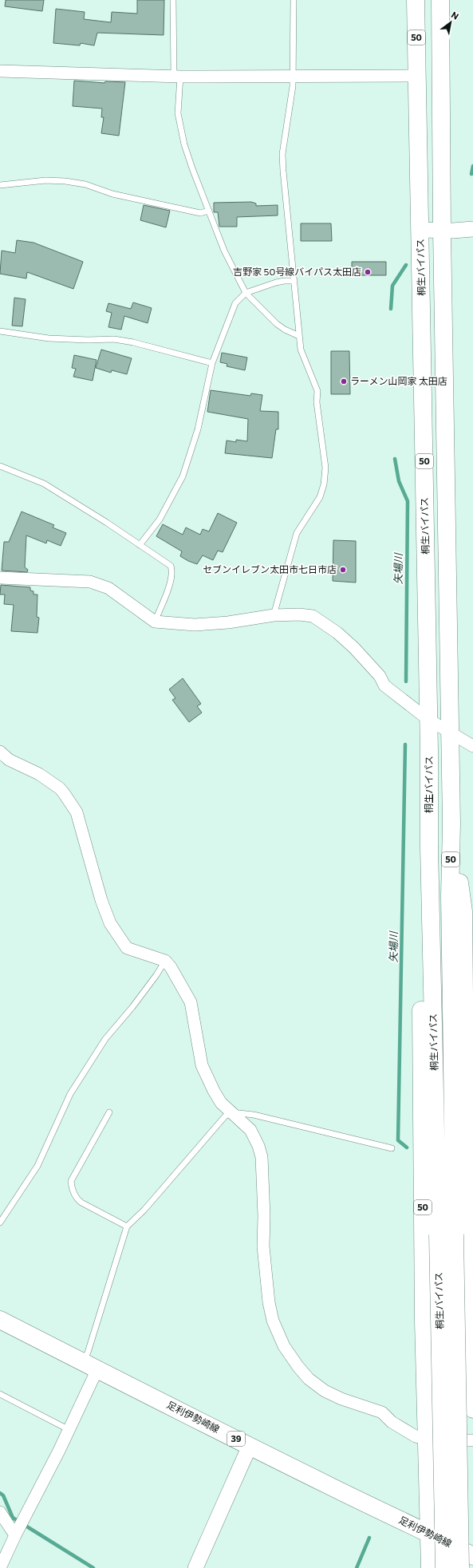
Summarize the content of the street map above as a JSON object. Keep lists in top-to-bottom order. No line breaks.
{"streets":{"main road":["50","桐生バイパス","足利伊勢崎線","39"]},"crossings":[["50","桐生バイパス"],["50","足利伊勢崎線"]],"water":["矢場川"],"places":["吉野家 50号線バイパス太田店","ラーメン山岡家 太田店","セブンイレブン太田市七日市店"],"north":"top right"}
